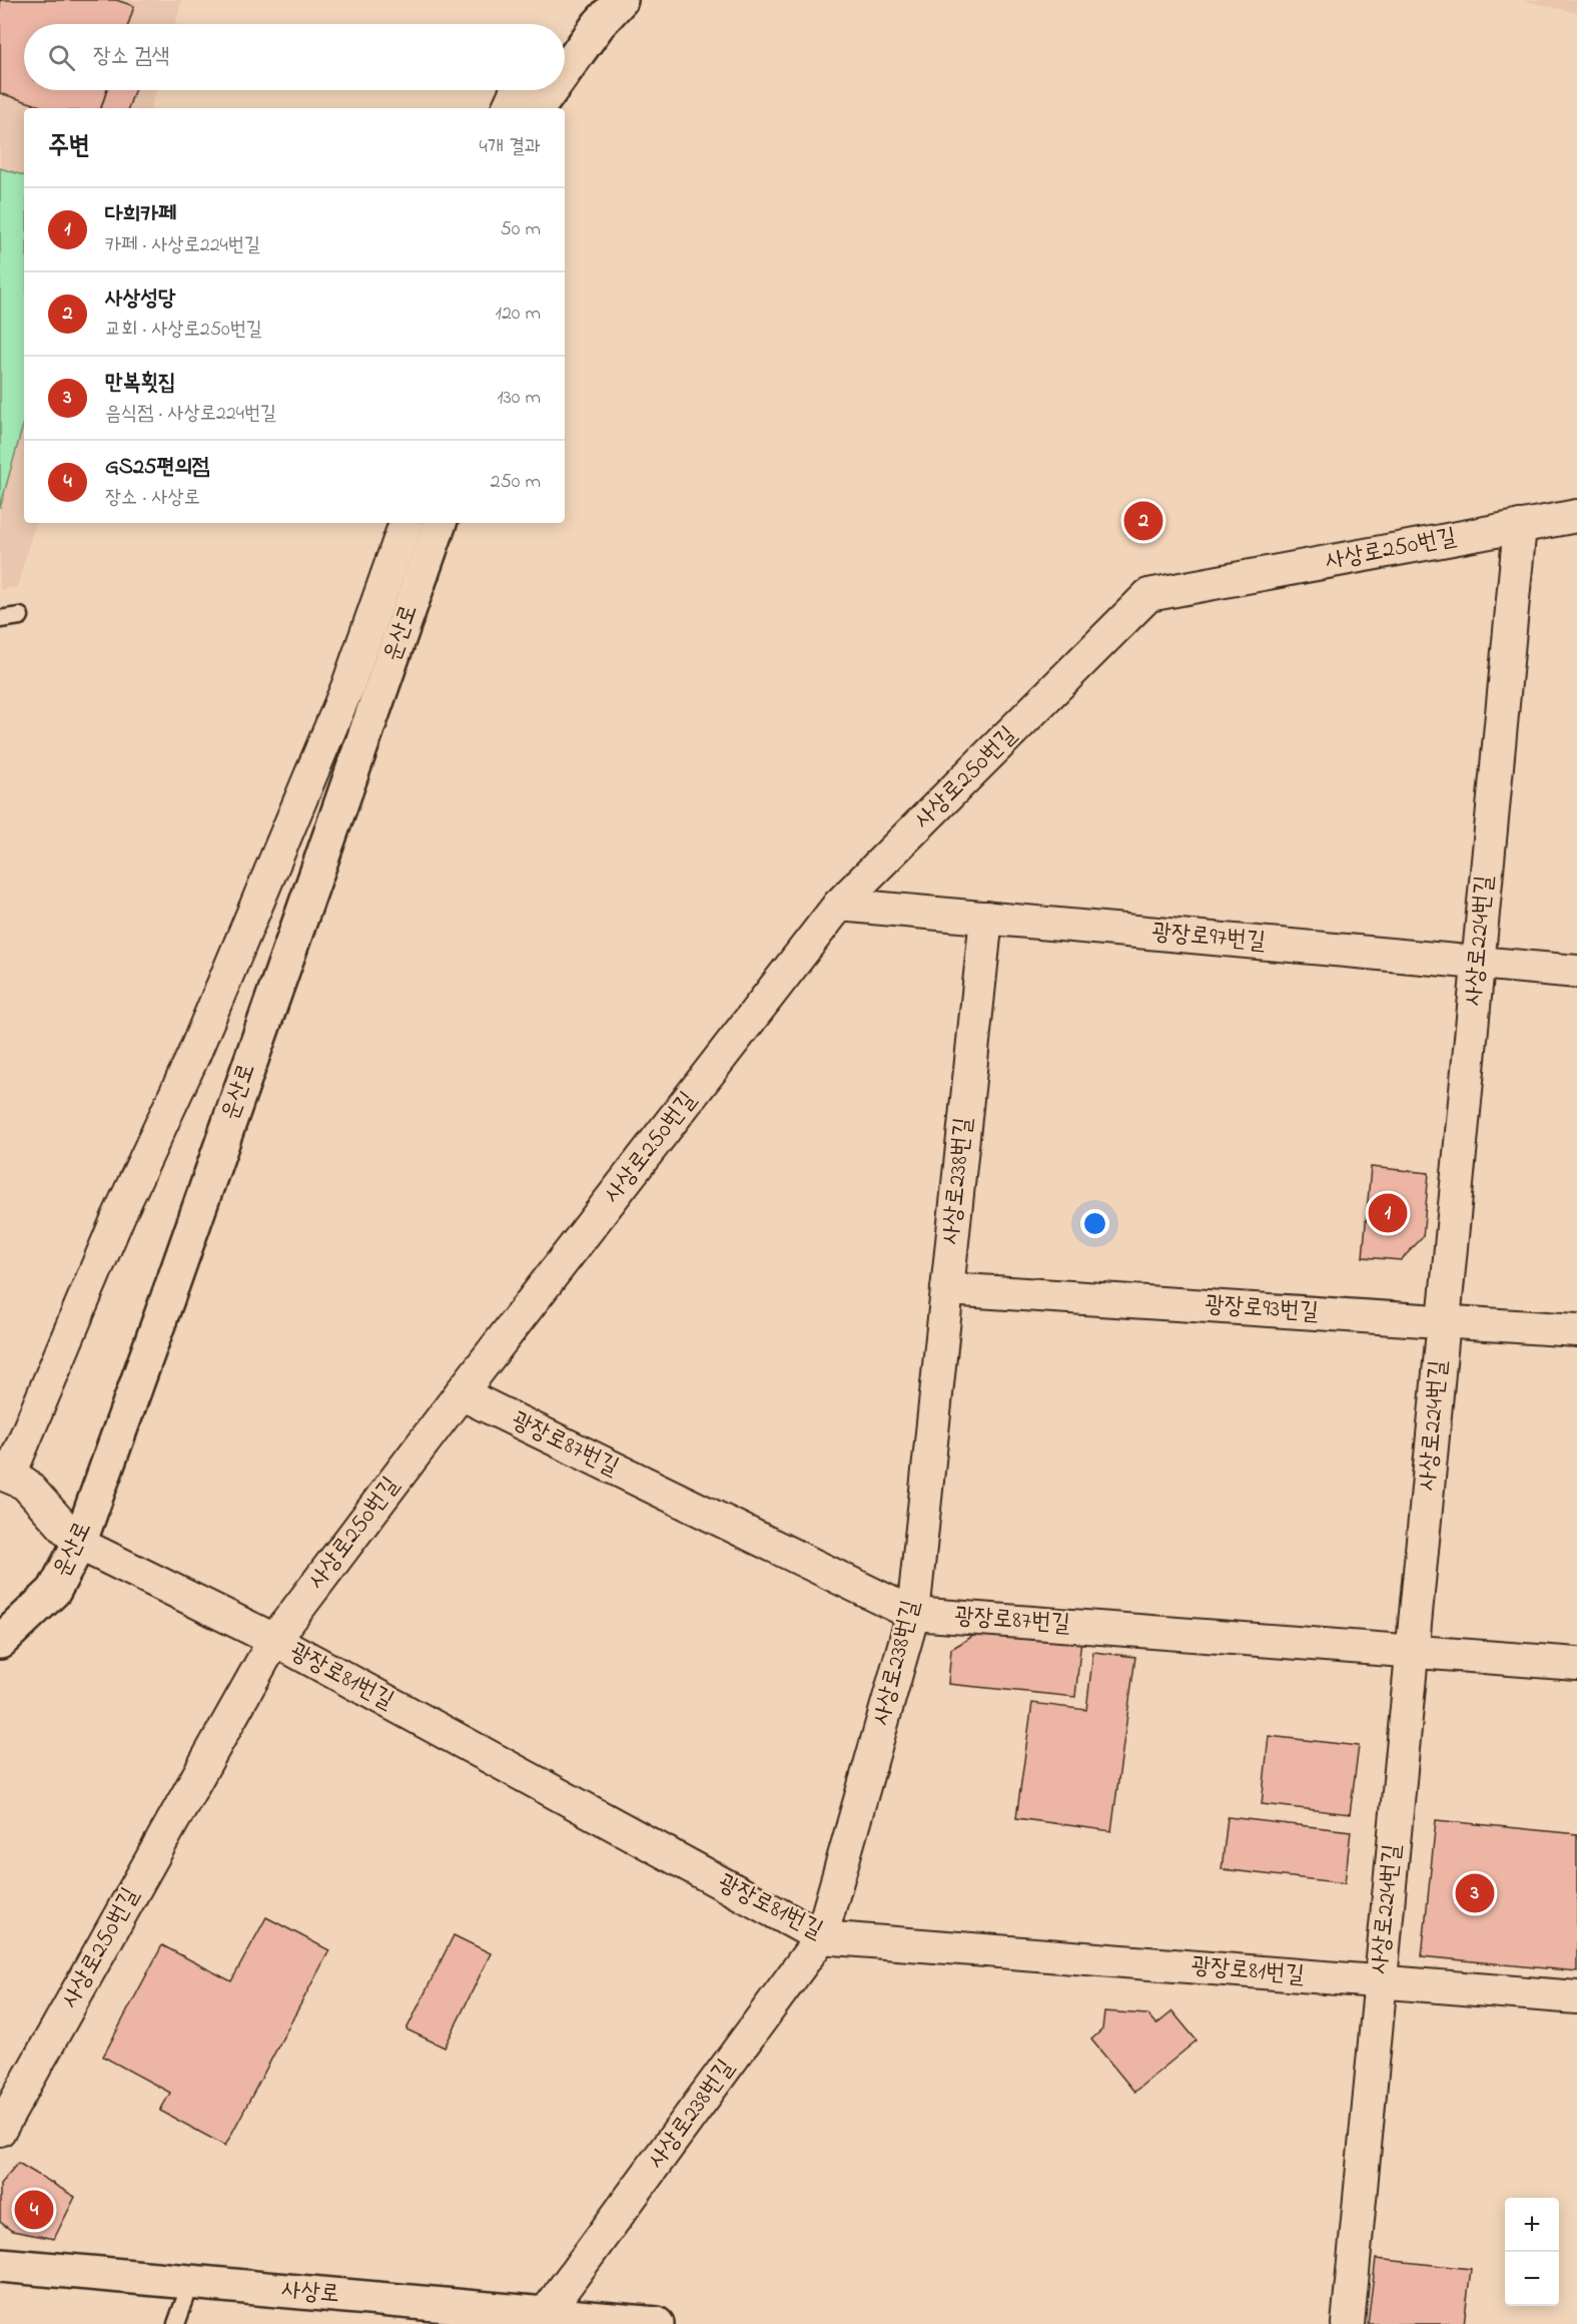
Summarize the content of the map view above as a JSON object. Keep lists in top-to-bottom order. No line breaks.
{"streets":{"main road":["운산로","사상로"],"street":["사상로250번길","광장로97번길","사상로224번길","사상로238번길","광장로93번길","광장로87번길","광장로81번길"]},"crossings":[["사상로250번길","광장로97번길"],["사상로250번길","사상로224번길"],["사상로250번길","광장로87번길"],["사상로250번길","광장로81번길"],["운산로","광장로81번길"],["광장로97번길","사상로224번길"],["광장로97번길","사상로238번길"],["사상로224번길","광장로93번길"],["사상로224번길","광장로87번길"],["사상로224번길","광장로81번길"],["사상로238번길","광장로93번길"],["사상로238번길","광장로87번길"],["사상로238번길","광장로81번길"],["사상로238번길","사상로"]],"page":{"search":"장소 검색","heading":["주변","4개 결과"],"list":[{"mark":"1","name":"다희카페","note":"카페 · 사상로224번길","value":"50 m"},{"mark":"2","name":"사상성당","note":"교회 · 사상로250번길","value":"120 m"},{"mark":"3","name":"만복횟집","note":"음식점 · 사상로224번길","value":"130 m"},{"mark":"4","name":"GS25편의점","note":"장소 · 사상로","value":"250 m"}],"pins":["2","1","3","4"],"map_buttons":["+","−"]}}
